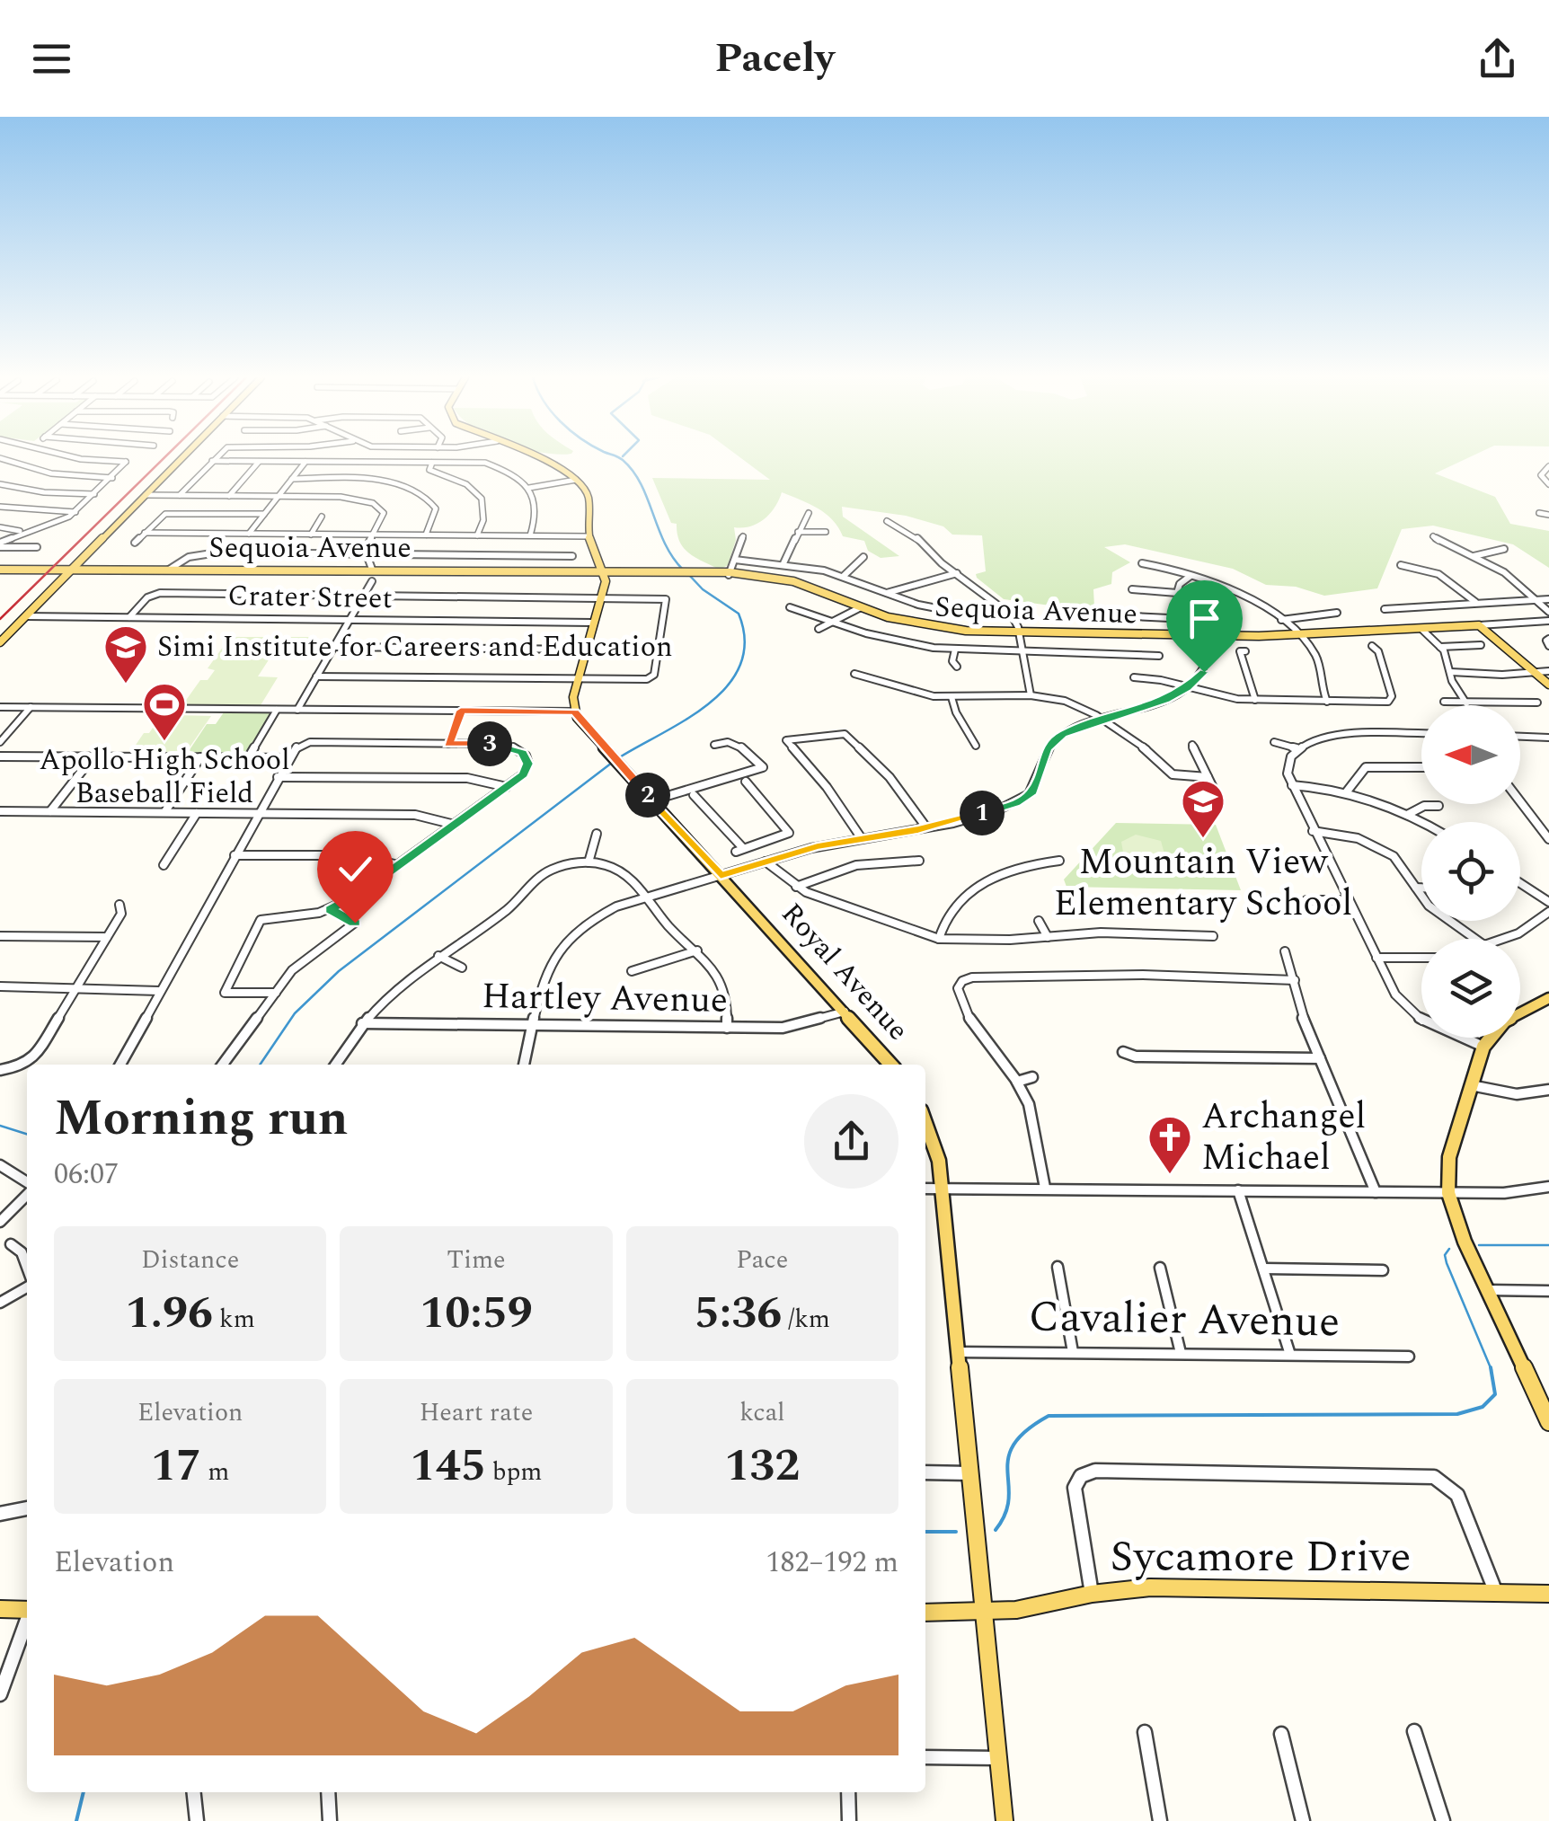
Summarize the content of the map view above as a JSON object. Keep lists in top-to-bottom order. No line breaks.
{"streets":{"main road":["Sequoia Avenue","Royal Avenue","Sycamore Drive"],"street":["Crater Street","Hartley Avenue","Cavalier Avenue"]},"crossings":[["Royal Avenue","Hartley Avenue"]],"places":{"school or university":["Simi Institute for Careers and Education","Mountain View Elementary School"],"sports":["Apollo High School Baseball Field"],"church":["Archangel Michael"]},"north":"left","page":{"header":"Pacely","pins":["3","2","1"],"heading":["Morning run","06:07"],"stats":[["Distance","1.96 km"],["Time","10:59"],["Pace","5:36 /km"],["Elevation","17 m"],["Heart rate","145 bpm"],["kcal","132"]],"chart":["Elevation","182–192 m"]}}
